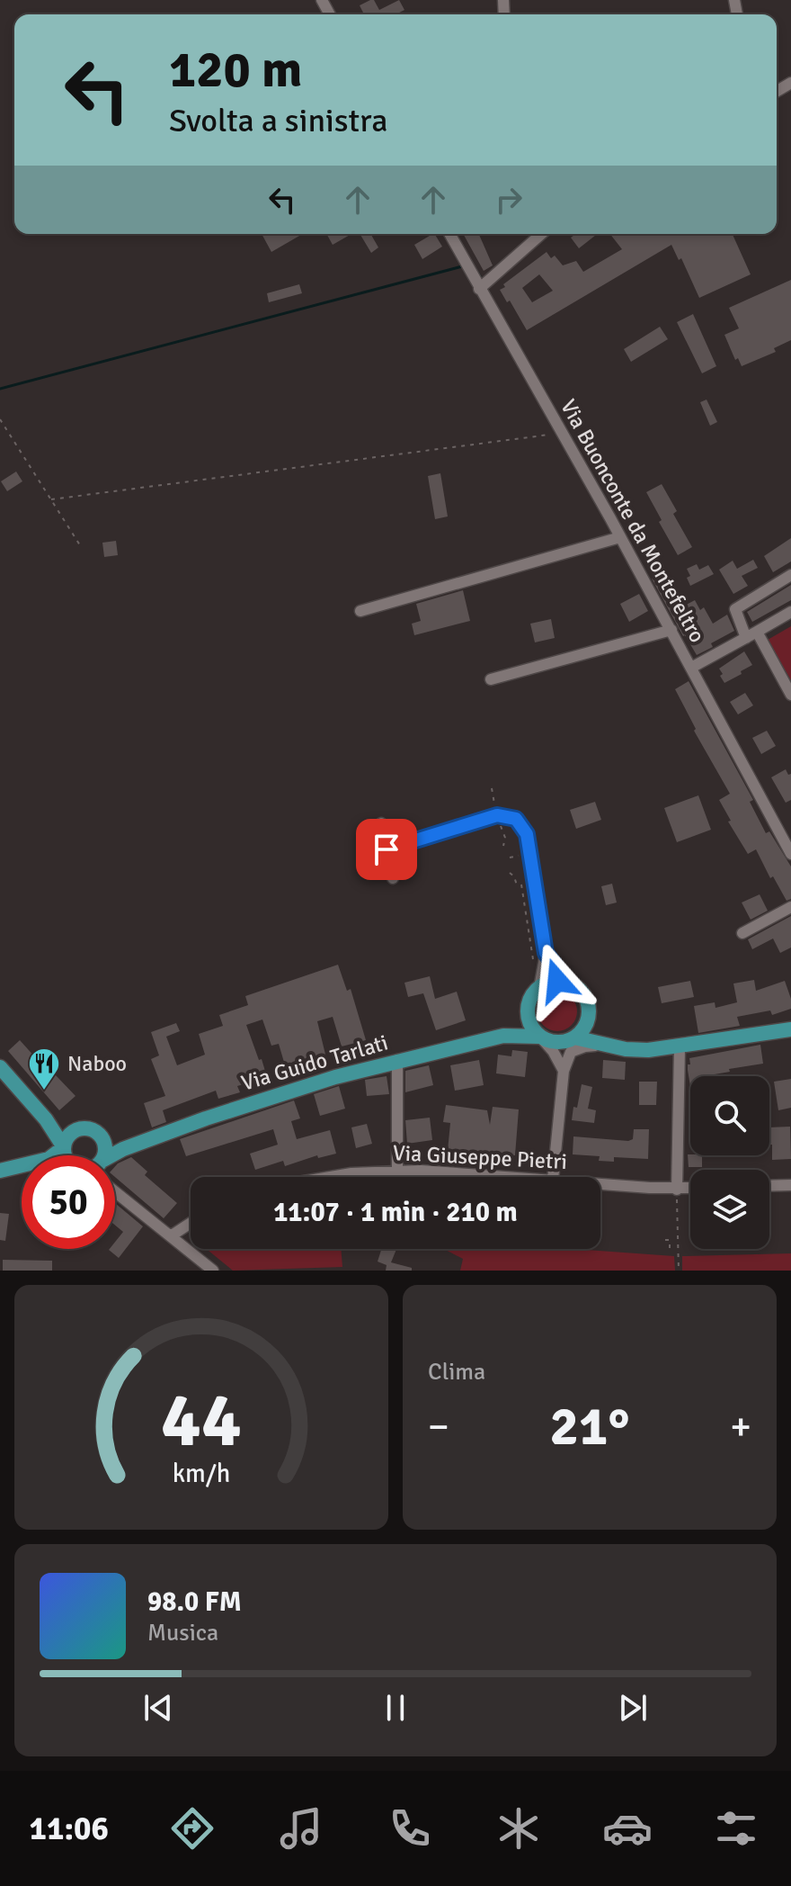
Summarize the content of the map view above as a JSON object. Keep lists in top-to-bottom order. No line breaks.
{"streets":{"main road":["Via Guido Tarlati"],"street":["Via Buonconte da Montefeltro","Via Giuseppe Pietri"]},"places":{"restaurant":["Naboo"]},"page":{"turn":["120 m","Svolta a sinistra"],"limit":"50","trip":"11:07 · 1 min · 210 m","tile":"Clima","heat":["−","21°","+"],"song":["98.0 FM","Musica"],"tabs":"11:06","gauge":["44","km/h"]}}
